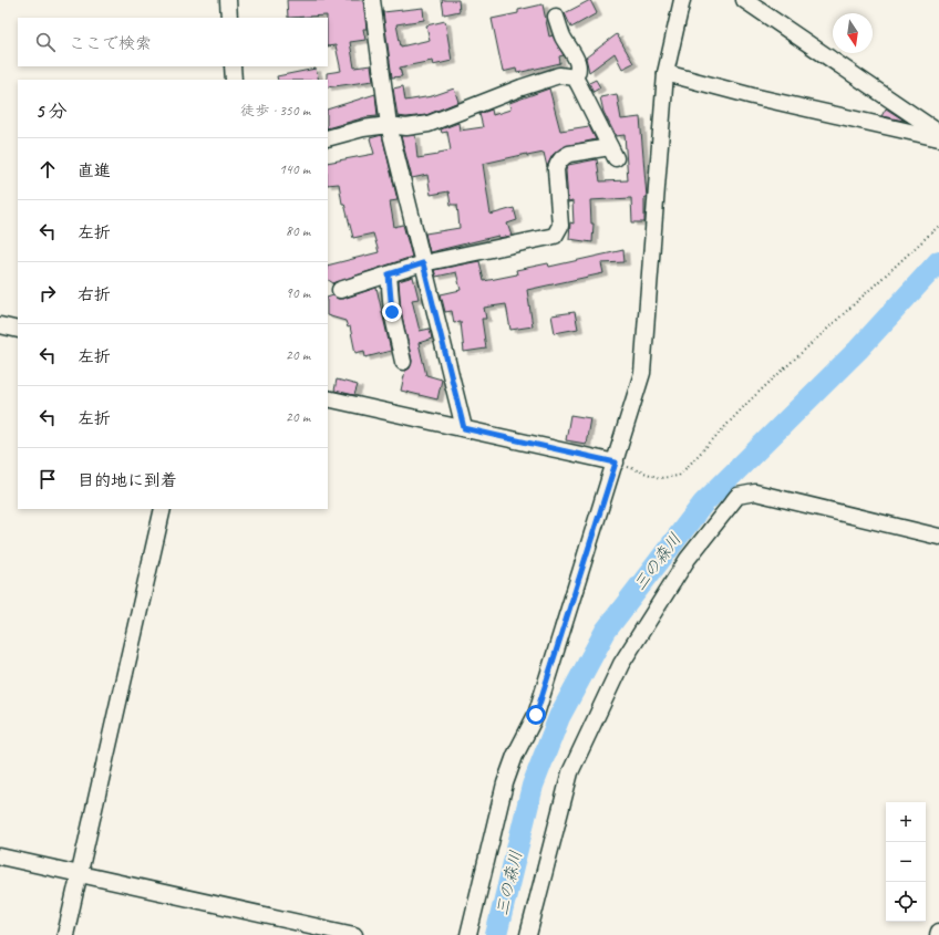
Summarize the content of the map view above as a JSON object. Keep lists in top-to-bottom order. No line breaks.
{"water":["三の森川"],"north":"bottom","page":{"search":"ここで検索","heading":["5 分","徒歩 · 350 m"],"list":[["直進","140 m"],["左折","80 m"],["右折","90 m"],["左折","20 m"],["左折","20 m"],"目的地に到着"],"map_buttons":["+","−"]}}
